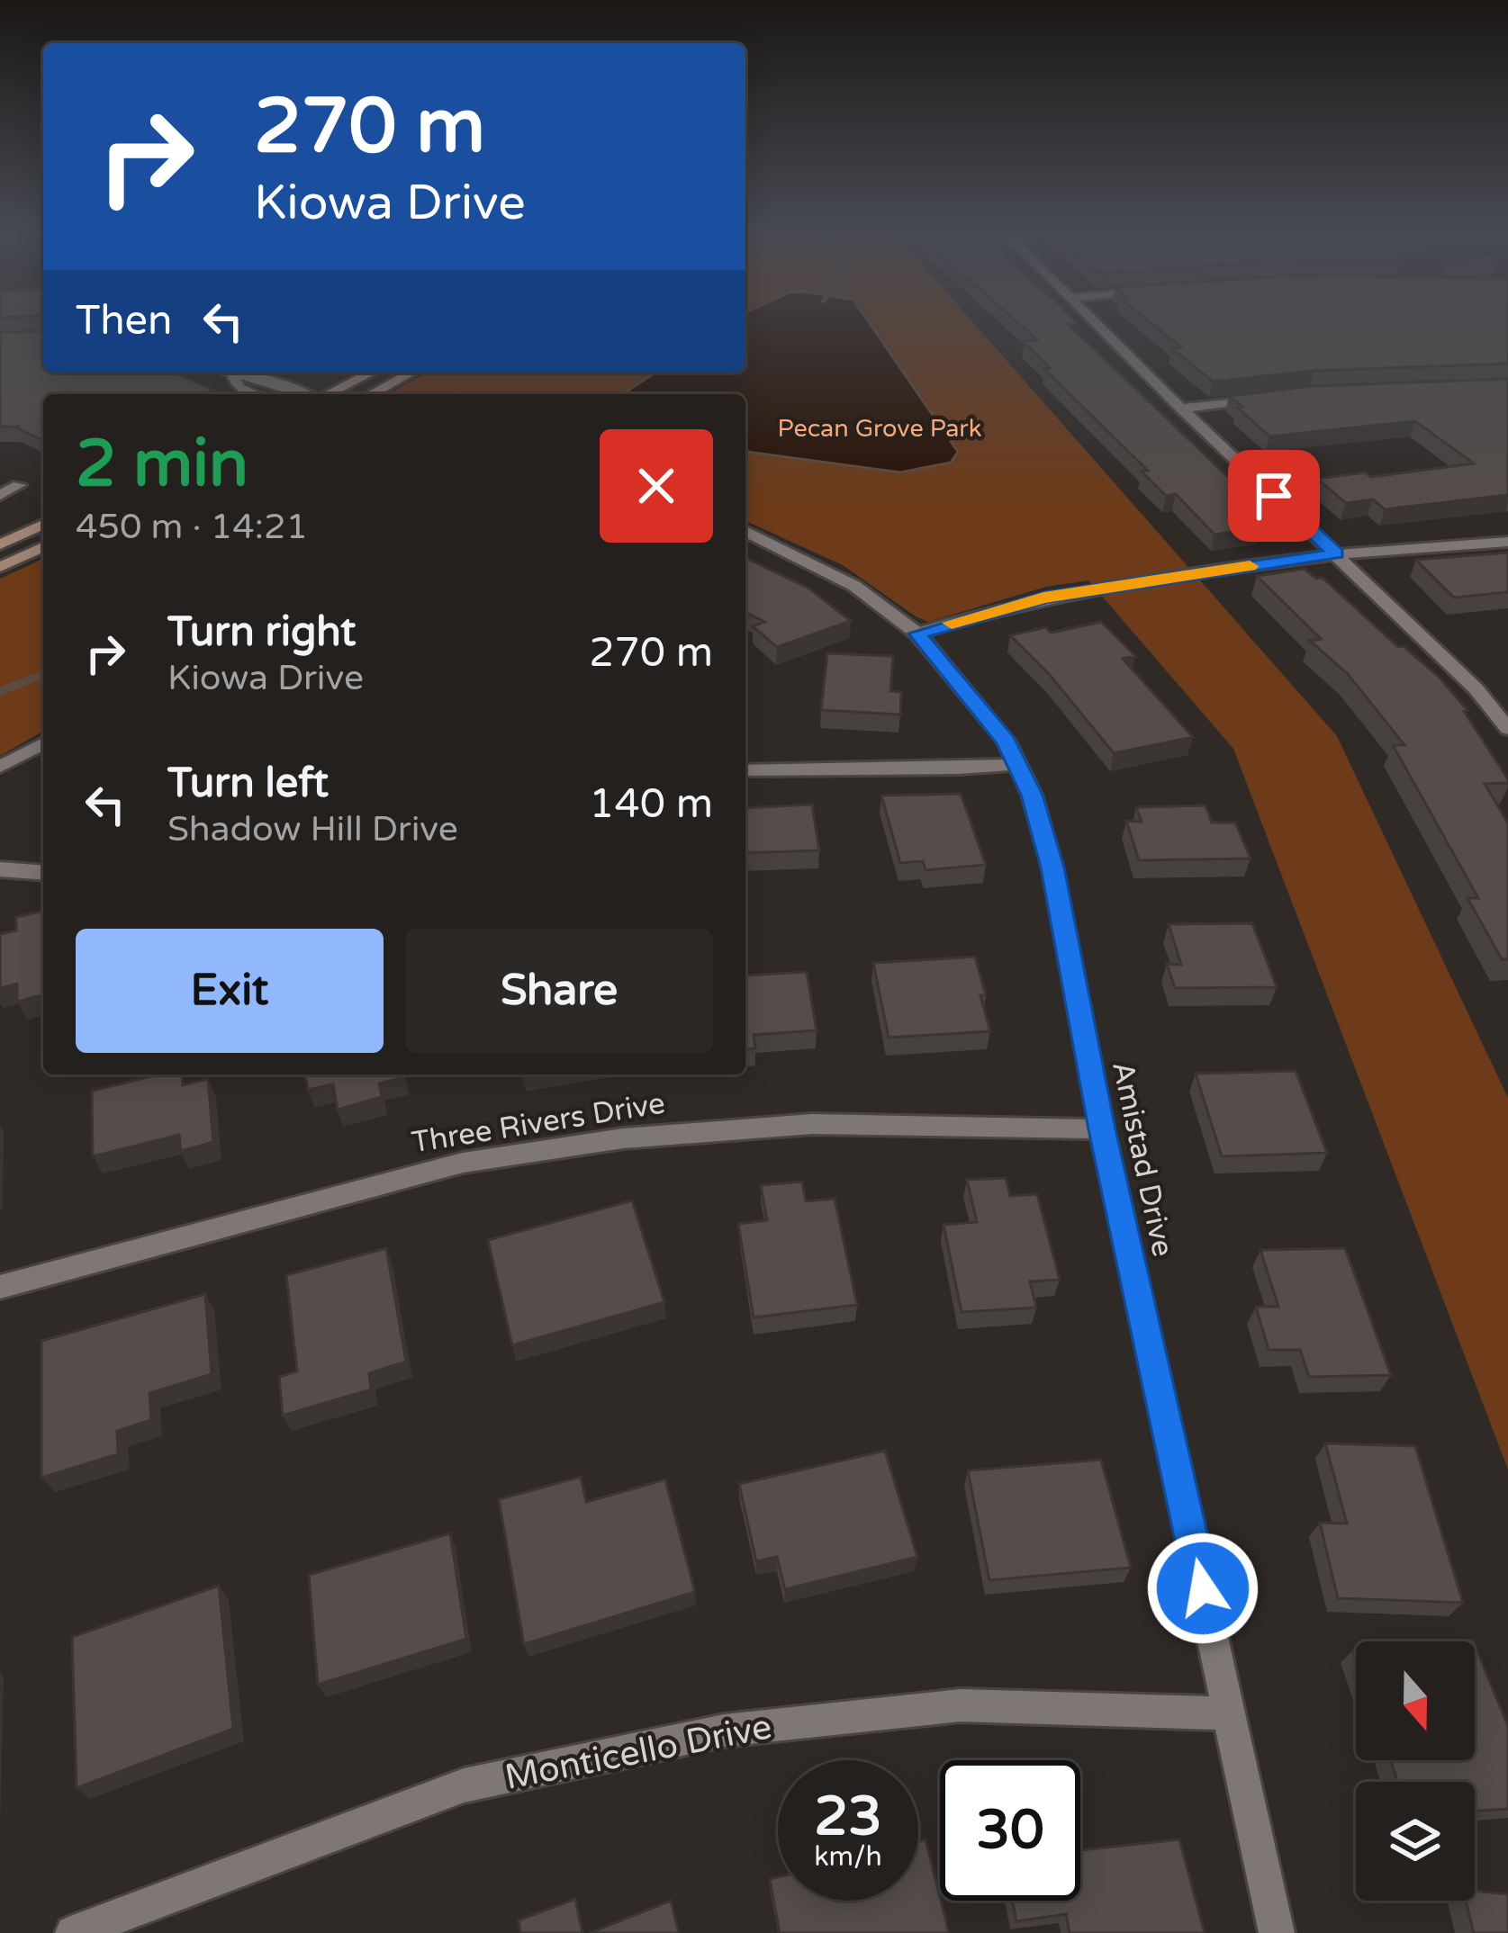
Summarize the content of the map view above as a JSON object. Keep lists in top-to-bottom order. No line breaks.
{"streets":{"street":["Three Rivers Drive","Amistad Drive","Monticello Drive"]},"crossings":[["Three Rivers Drive","Amistad Drive"],["Amistad Drive","Monticello Drive"]],"parks":["Pecan Grove Park"],"north":"bottom","page":{"turn":["270 m","Kiowa Drive"],"then":"Then","heading":["2 min","450 m · 14:21"],"list":[{"name":"Turn right","note":"Kiowa Drive","value":"270 m"},{"name":"Turn left","note":"Shadow Hill Drive","value":"140 m"}],"buttons":["Exit","Share"],"speed":"23 km/h","limit":"30"}}
